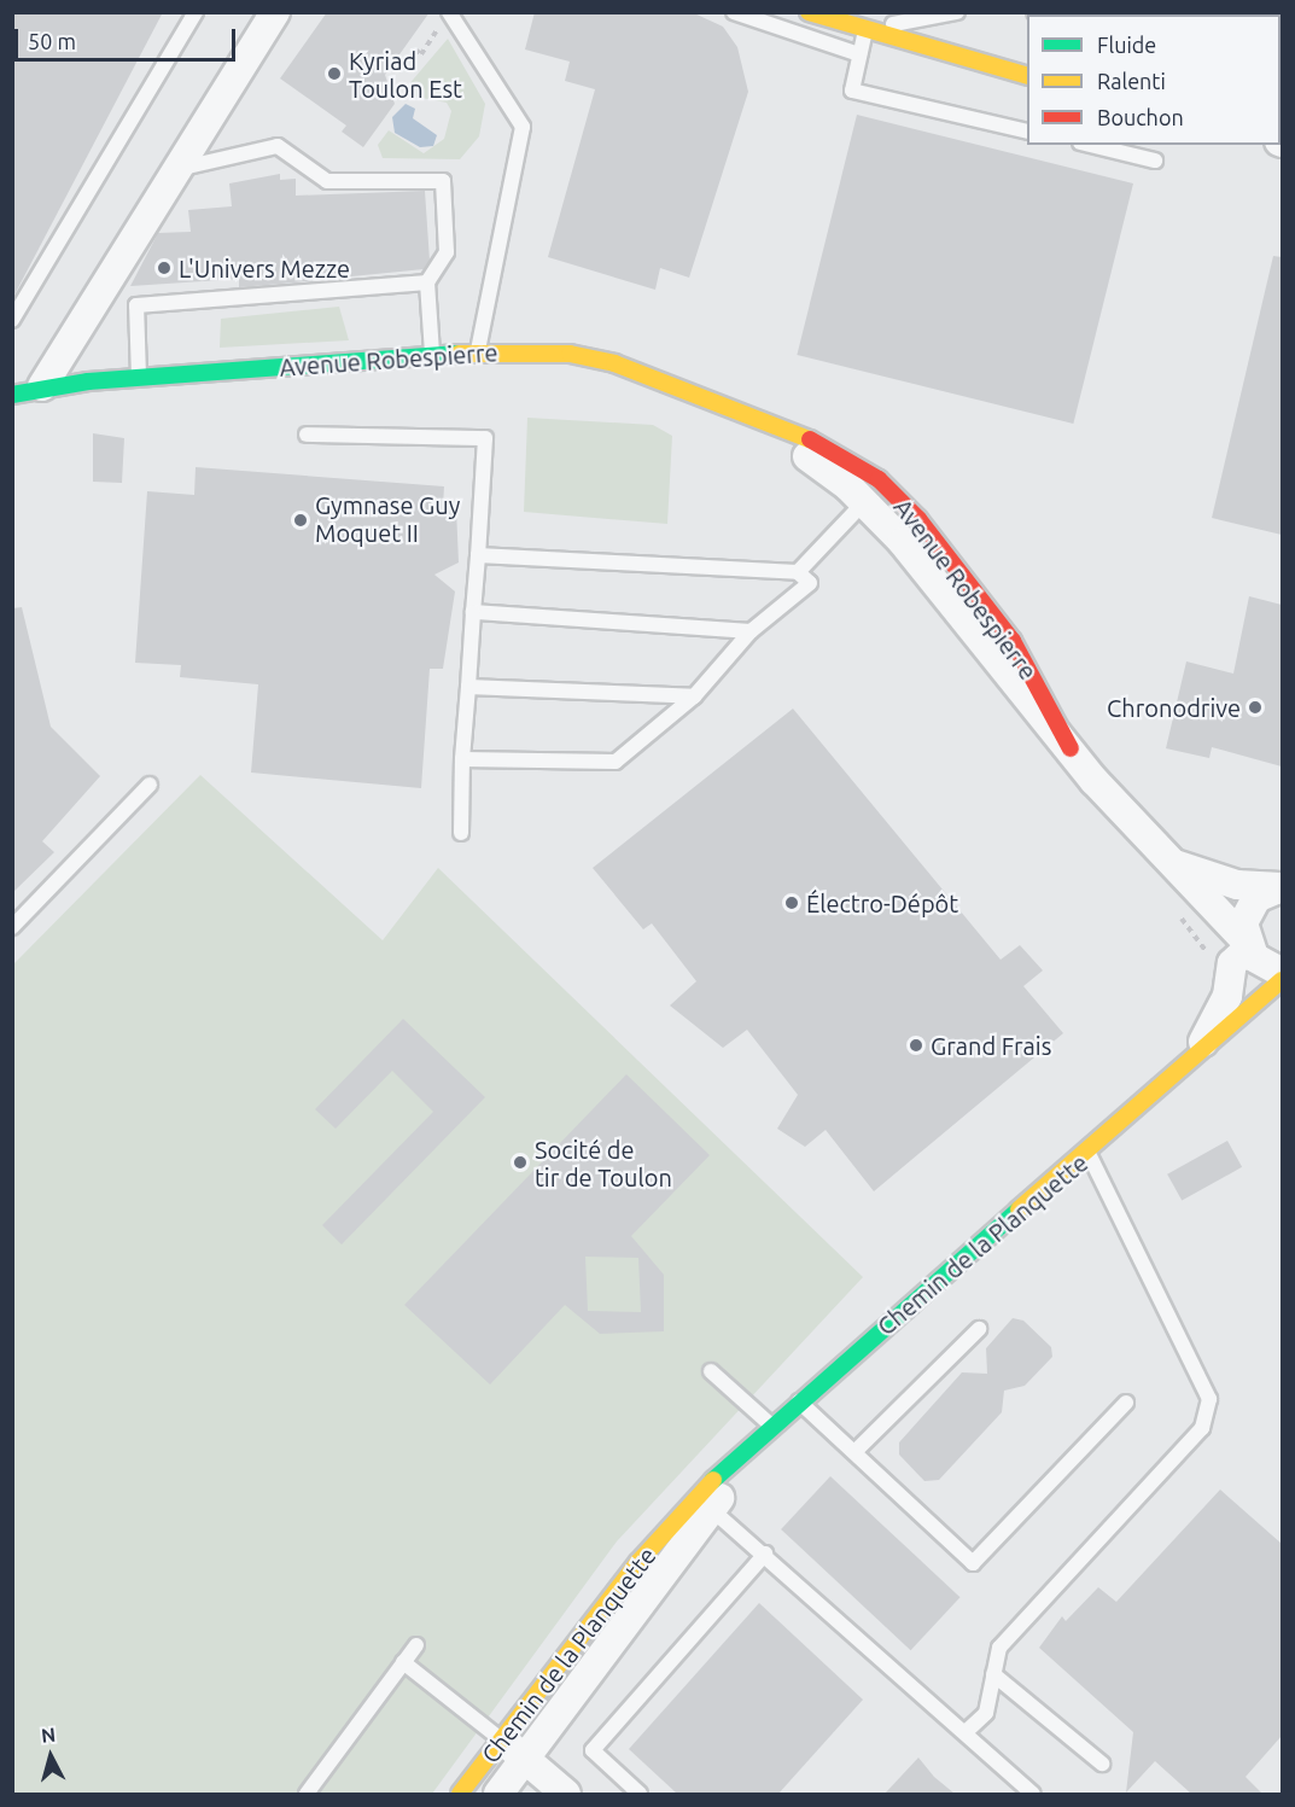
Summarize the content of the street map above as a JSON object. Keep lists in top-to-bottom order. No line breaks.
{"streets":{"street":["Avenue Robespierre","Chemin de la Planquette"]},"crossings":[["Avenue Robespierre","Chemin de la Planquette"]],"places":["Kyriad Toulon Est","L'Univers Mezze","Gymnase Guy Moquet II","Chronodrive","Électro-Dépôt","Grand Frais","Socité de tir de Toulon"],"legend":["Fluide","Ralenti","Bouchon"],"scale_bar":"50 m","north":"top"}
